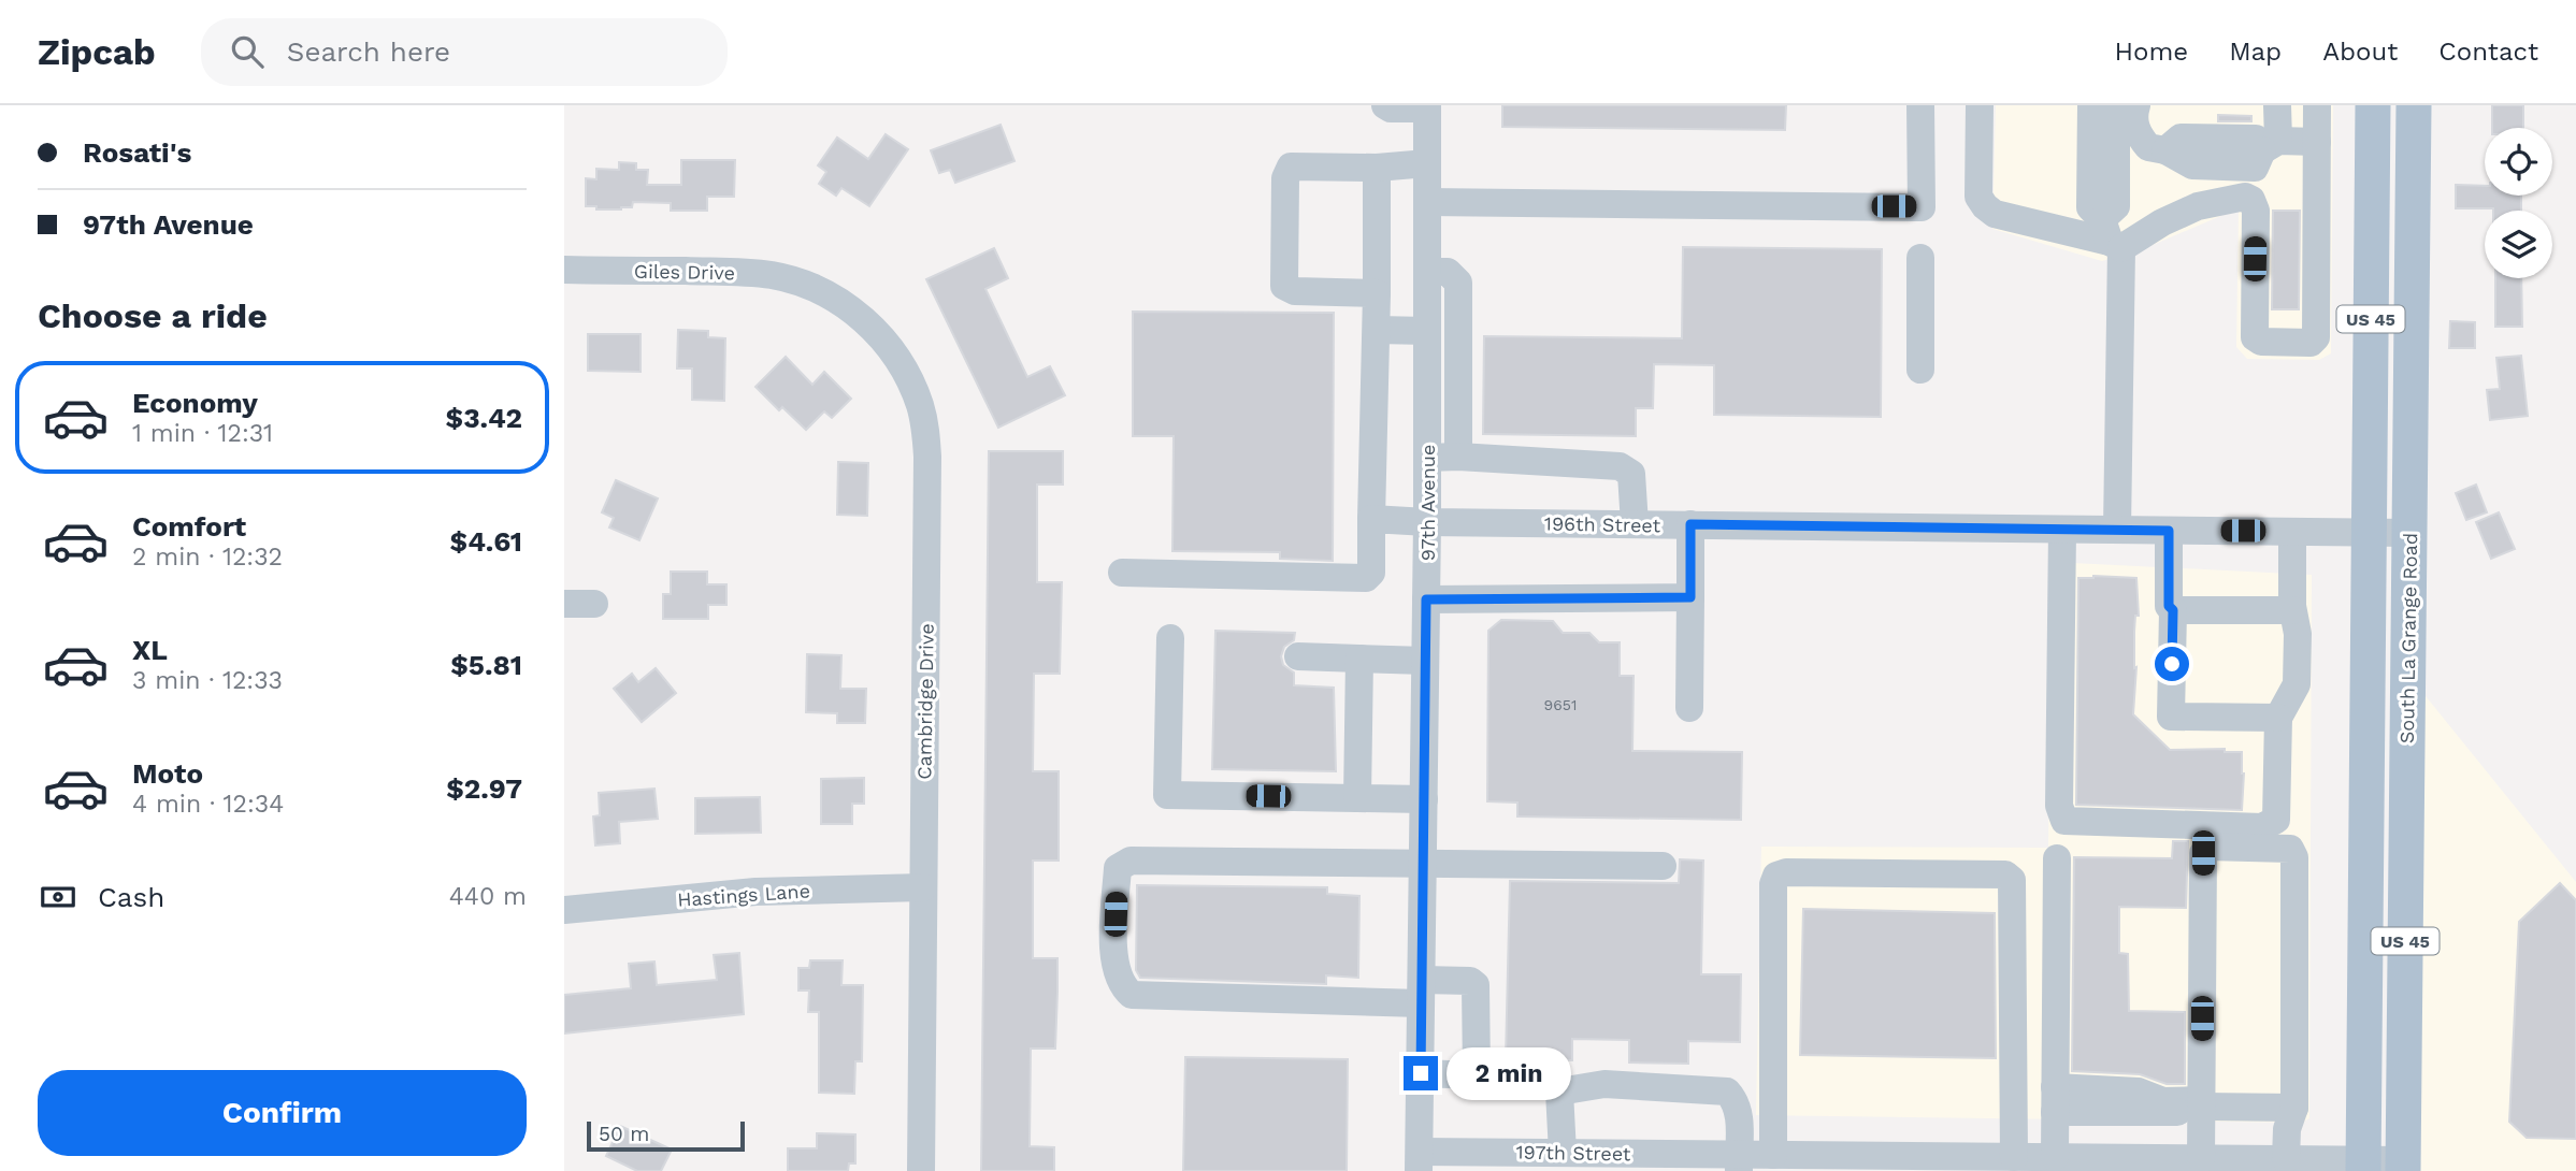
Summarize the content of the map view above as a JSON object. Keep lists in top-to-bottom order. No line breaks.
{"streets":{"main road":["US 45","South La Grange Road"],"street":["Giles Drive","97th Avenue","196th Street","Cambridge Drive","Hastings Lane","197th Street"]},"crossings":[["Giles Drive","Cambridge Drive"],["US 45","196th Street"],["US 45","197th Street"],["97th Avenue","196th Street"],["97th Avenue","197th Street"],["196th Street","South La Grange Road"],["South La Grange Road","197th Street"],["Cambridge Drive","Hastings Lane"]],"house_numbers":["9651"],"scale_bar":"50 m","page":{"header":"Zipcab","search":"Search here","nav":["Home","Map","About","Contact"],"banner":["Rosati's","97th Avenue"],"heading":"Choose a ride","list":[{"name":"Economy","note":"1 min · 12:31","value":"$3.42"},{"name":"Comfort","note":"2 min · 12:32","value":"$4.61"},{"name":"XL","note":"3 min · 12:33","value":"$5.81"},{"name":"Moto","note":"4 min · 12:34","value":"$2.97"}],"pay":["Cash","440 m"],"bubble":"2 min","buttons":"Confirm","scale":"50 m"}}
